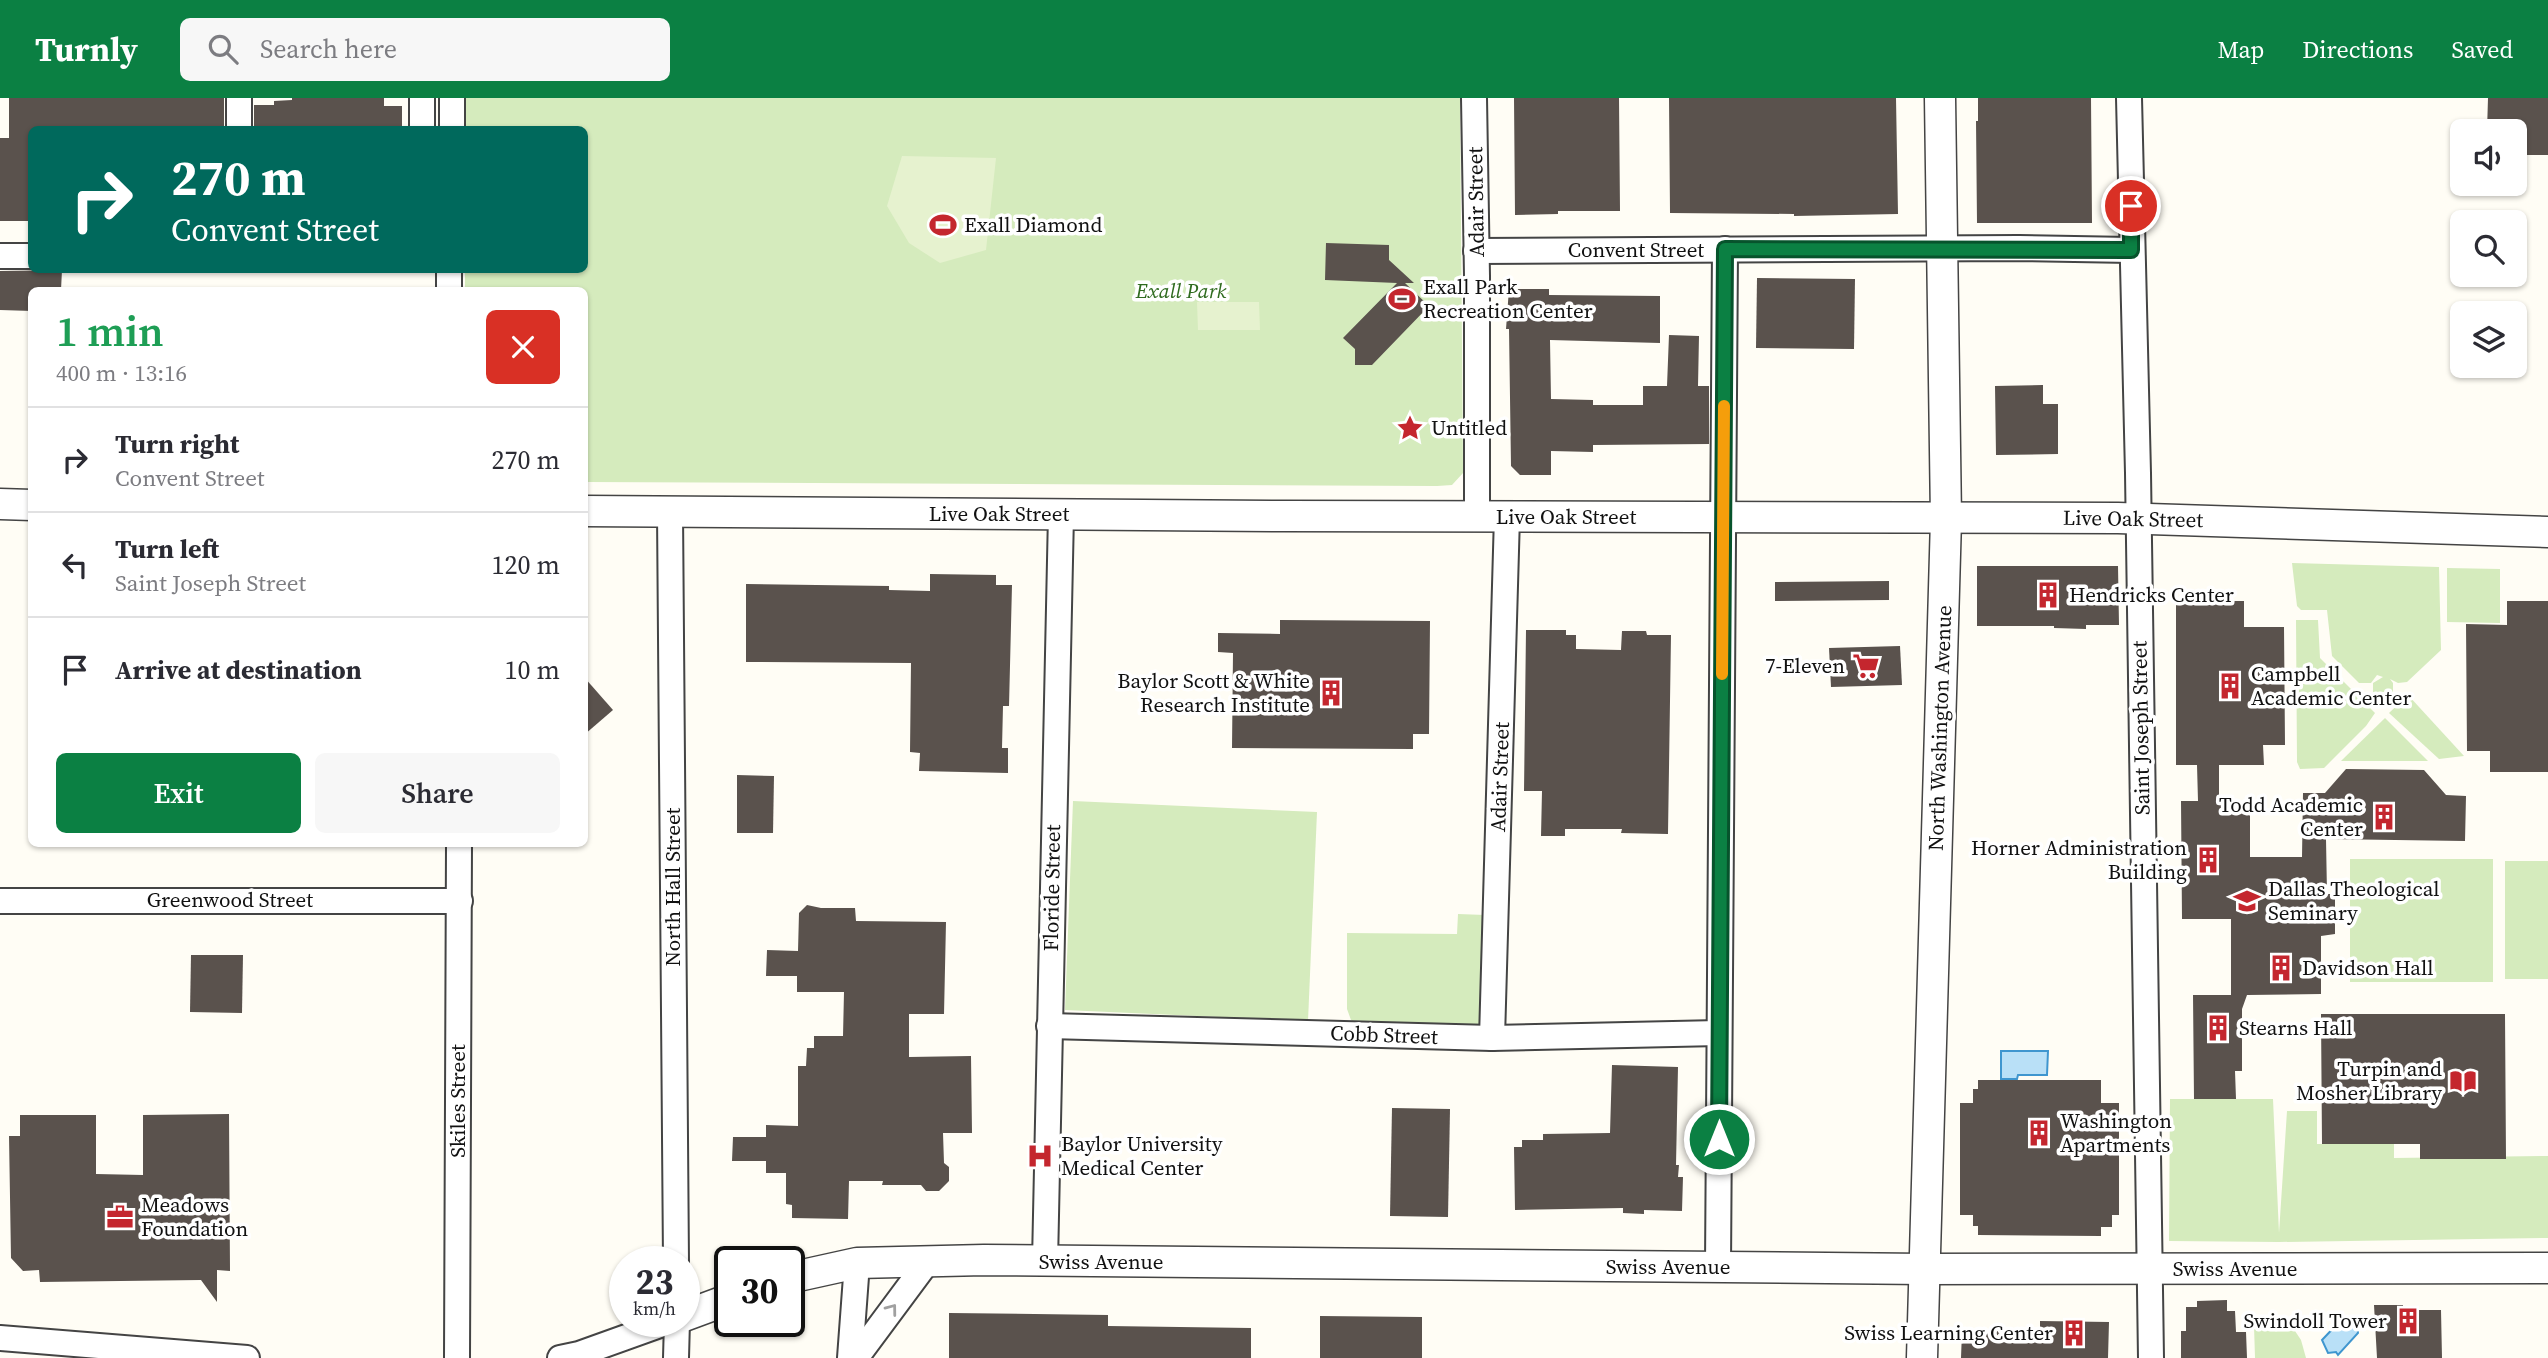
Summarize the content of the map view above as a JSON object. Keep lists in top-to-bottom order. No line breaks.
{"streets":{"street":["Adair Street","Convent Street","Live Oak Street","North Washington Avenue","Saint Joseph Street","North Hall Street","Floride Street","Greenwood Street","Cobb Street","Skiles Street","Swiss Avenue"]},"crossings":[["Adair Street","Convent Street"],["Adair Street","Live Oak Street"],["Adair Street","Cobb Street"],["Convent Street","North Washington Avenue"],["Convent Street","Saint Joseph Street"],["Live Oak Street","North Washington Avenue"],["Live Oak Street","Saint Joseph Street"],["Live Oak Street","North Hall Street"],["Live Oak Street","Floride Street"],["North Washington Avenue","Swiss Avenue"],["Saint Joseph Street","Swiss Avenue"],["Floride Street","Cobb Street"],["Floride Street","Swiss Avenue"],["Greenwood Street","Skiles Street"]],"parks":["Exall Park"],"places":{"sports":["Exall Diamond","Exall Park Recreation Center"],"place":["Untitled"],"building":["Hendricks Center","Campbell Academic Center","Baylor Scott & White Research Institute","Todd Academic Center","Horner Administration Building","Davidson Hall","Stearns Hall","Washington Apartments","Swindoll Tower","Swiss Learning Center"],"supermarket":["7-Eleven"],"school or university":["Dallas Theological Seminary"],"library":["Turpin and Mosher Library"],"hospital":["Baylor University Medical Center"],"office":["Meadows Foundation"]},"page":{"header":"Turnly","search":"Search here","nav":["Map","Directions","Saved"],"turn":["270 m","Convent Street"],"heading":["1 min","400 m · 13:16"],"list":[{"name":"Turn right","note":"Convent Street","value":"270 m"},{"name":"Turn left","note":"Saint Joseph Street","value":"120 m"},{"name":"Arrive at destination","value":"10 m"}],"buttons":["Exit","Share"],"speed":"23 km/h","limit":"30"}}
